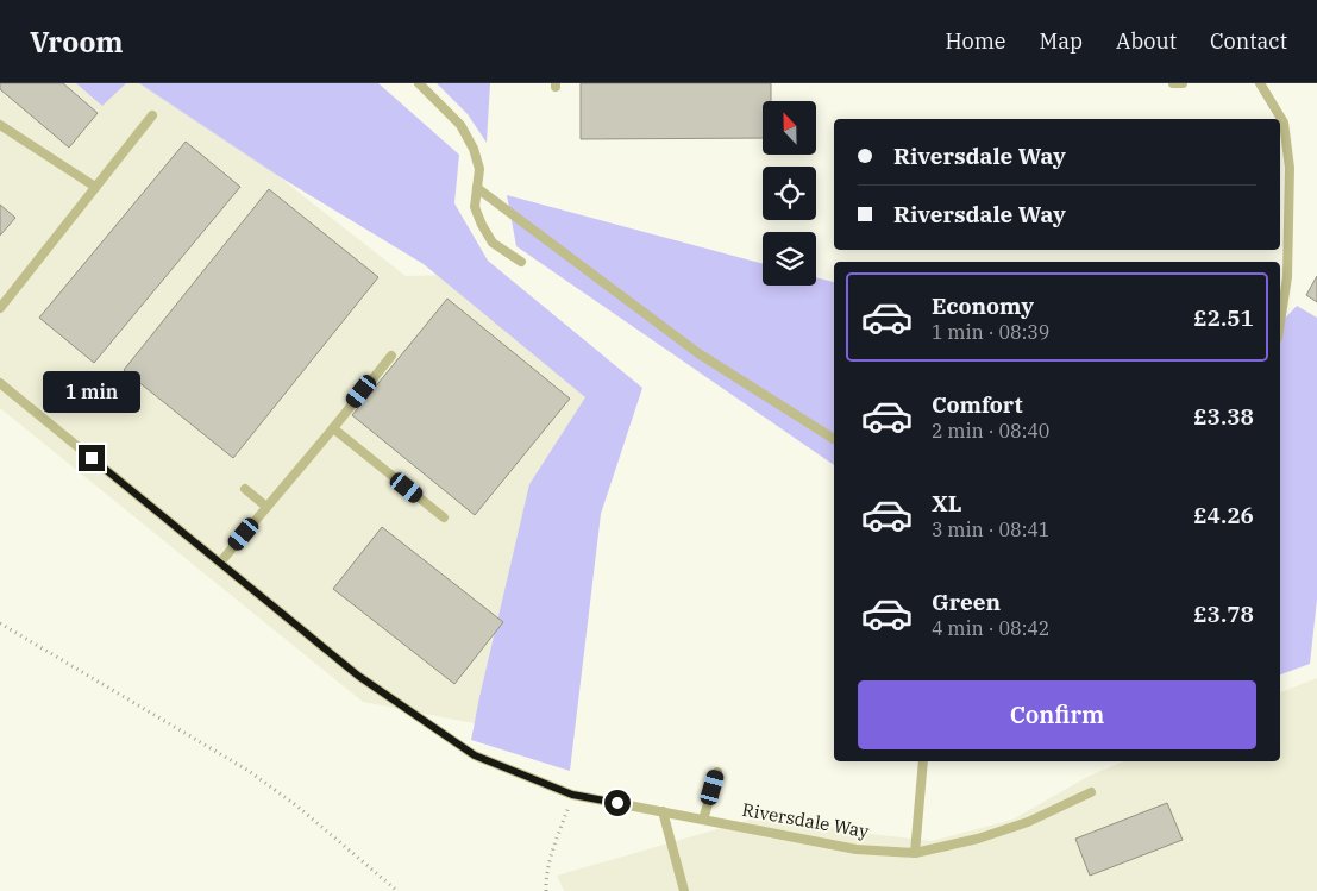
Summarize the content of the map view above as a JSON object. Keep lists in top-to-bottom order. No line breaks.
{"streets":{"lane":["Riversdale Way"]},"north":"top","page":{"header":"Vroom","nav":["Home","Map","About","Contact"],"banner":["Riversdale Way","Riversdale Way"],"list":[{"name":"Economy","note":"1 min · 08:39","value":"£2.51"},{"name":"Comfort","note":"2 min · 08:40","value":"£3.38"},{"name":"XL","note":"3 min · 08:41","value":"£4.26"},{"name":"Green","note":"4 min · 08:42","value":"£3.78"}],"bubble":"1 min","buttons":"Confirm"}}
